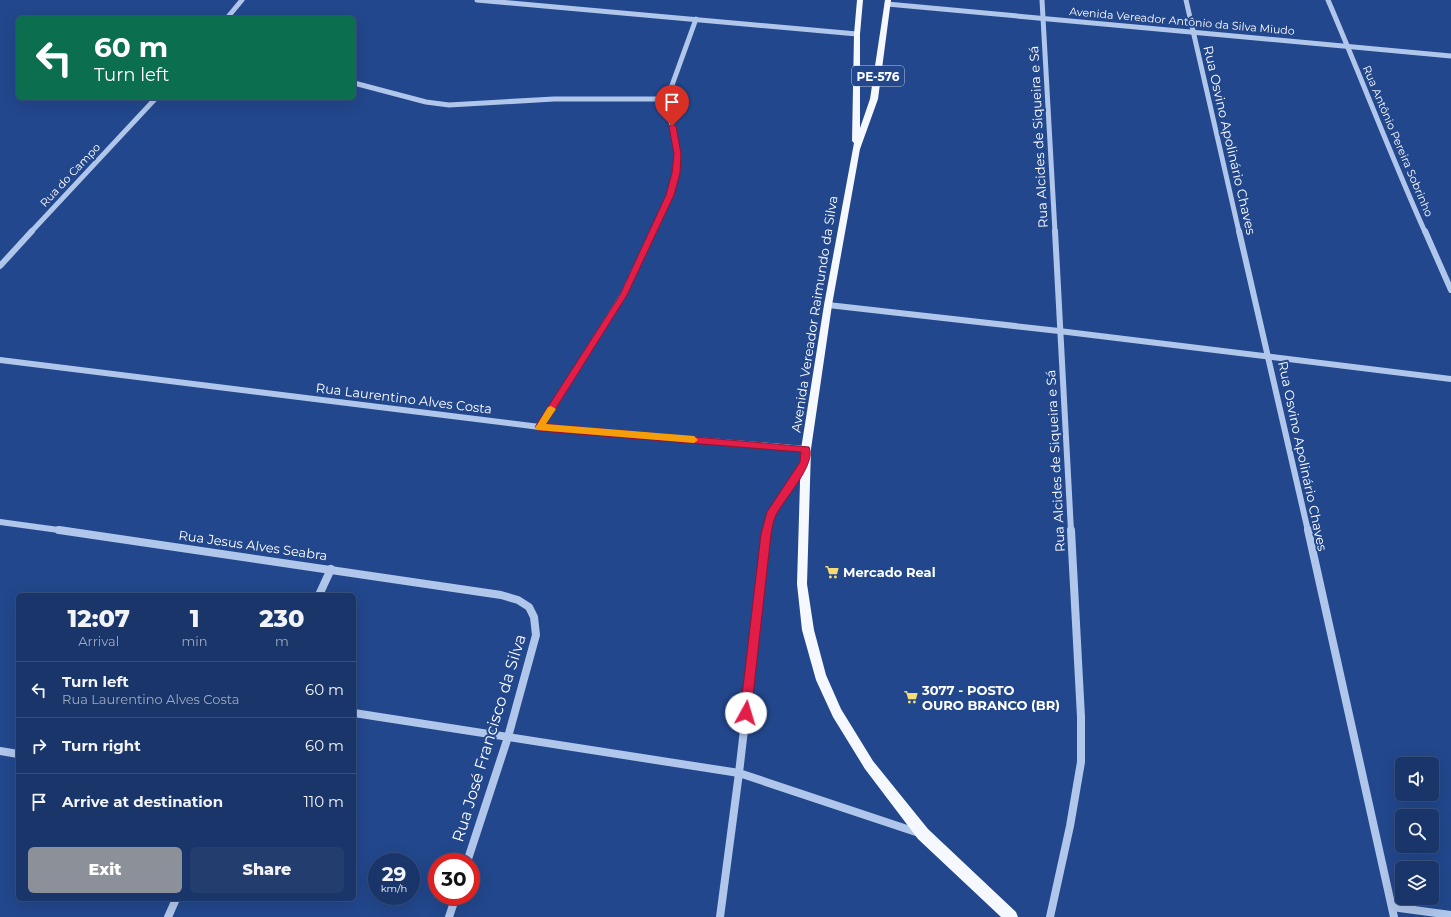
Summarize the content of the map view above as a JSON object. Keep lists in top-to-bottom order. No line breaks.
{"streets":{"main road":["PE-576","Avenida Vereador Raimundo da Silva"],"street":["Avenida Vereador Antônio da Silva Miudo","Rua Alcides de Siqueira e Sá","Rua Osvino Apolinário Chaves","Rua Antônio Pereira Sobrinho","Rua do Campo","Rua Laurentino Alves Costa","Rua Jesus Alves Seabra","Rua José Francisco da Silva"]},"crossings":[["Avenida Vereador Antônio da Silva Miudo","Rua Alcides de Siqueira e Sá"],["Avenida Vereador Antônio da Silva Miudo","Rua Osvino Apolinário Chaves"],["Avenida Vereador Antônio da Silva Miudo","Rua Antônio Pereira Sobrinho"],["Avenida Vereador Antônio da Silva Miudo","Avenida Vereador Raimundo da Silva"],["Avenida Vereador Raimundo da Silva","Rua Laurentino Alves Costa"],["Rua Jesus Alves Seabra","Rua José Francisco da Silva"]],"places":{"supermarket":["Mercado Real","3077 - POSTO OURO BRANCO (BR)"]},"page":{"turn":["60 m","Turn left"],"eta":["12:07","Arrival","1","min","230","m"],"list":[{"name":"Turn left","note":"Rua Laurentino Alves Costa","value":"60 m"},{"name":"Turn right","value":"60 m"},{"name":"Arrive at destination","value":"110 m"}],"buttons":["Exit","Share"],"speed":"29 km/h","limit":"30"}}
